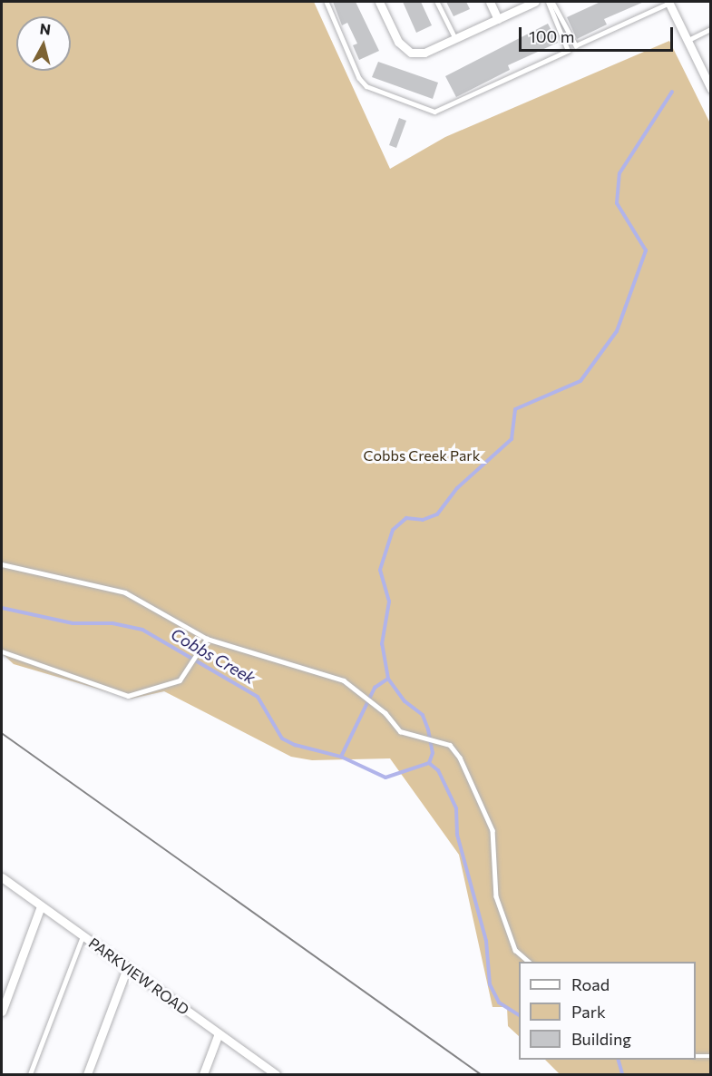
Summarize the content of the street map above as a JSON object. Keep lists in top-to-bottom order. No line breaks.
{"streets":{"street":["PARKVIEW ROAD"]},"water":["Cobbs Creek"],"parks":["Cobbs Creek Park"],"legend":["Road","Park","Building"],"scale_bar":"100 m","north":"top"}
